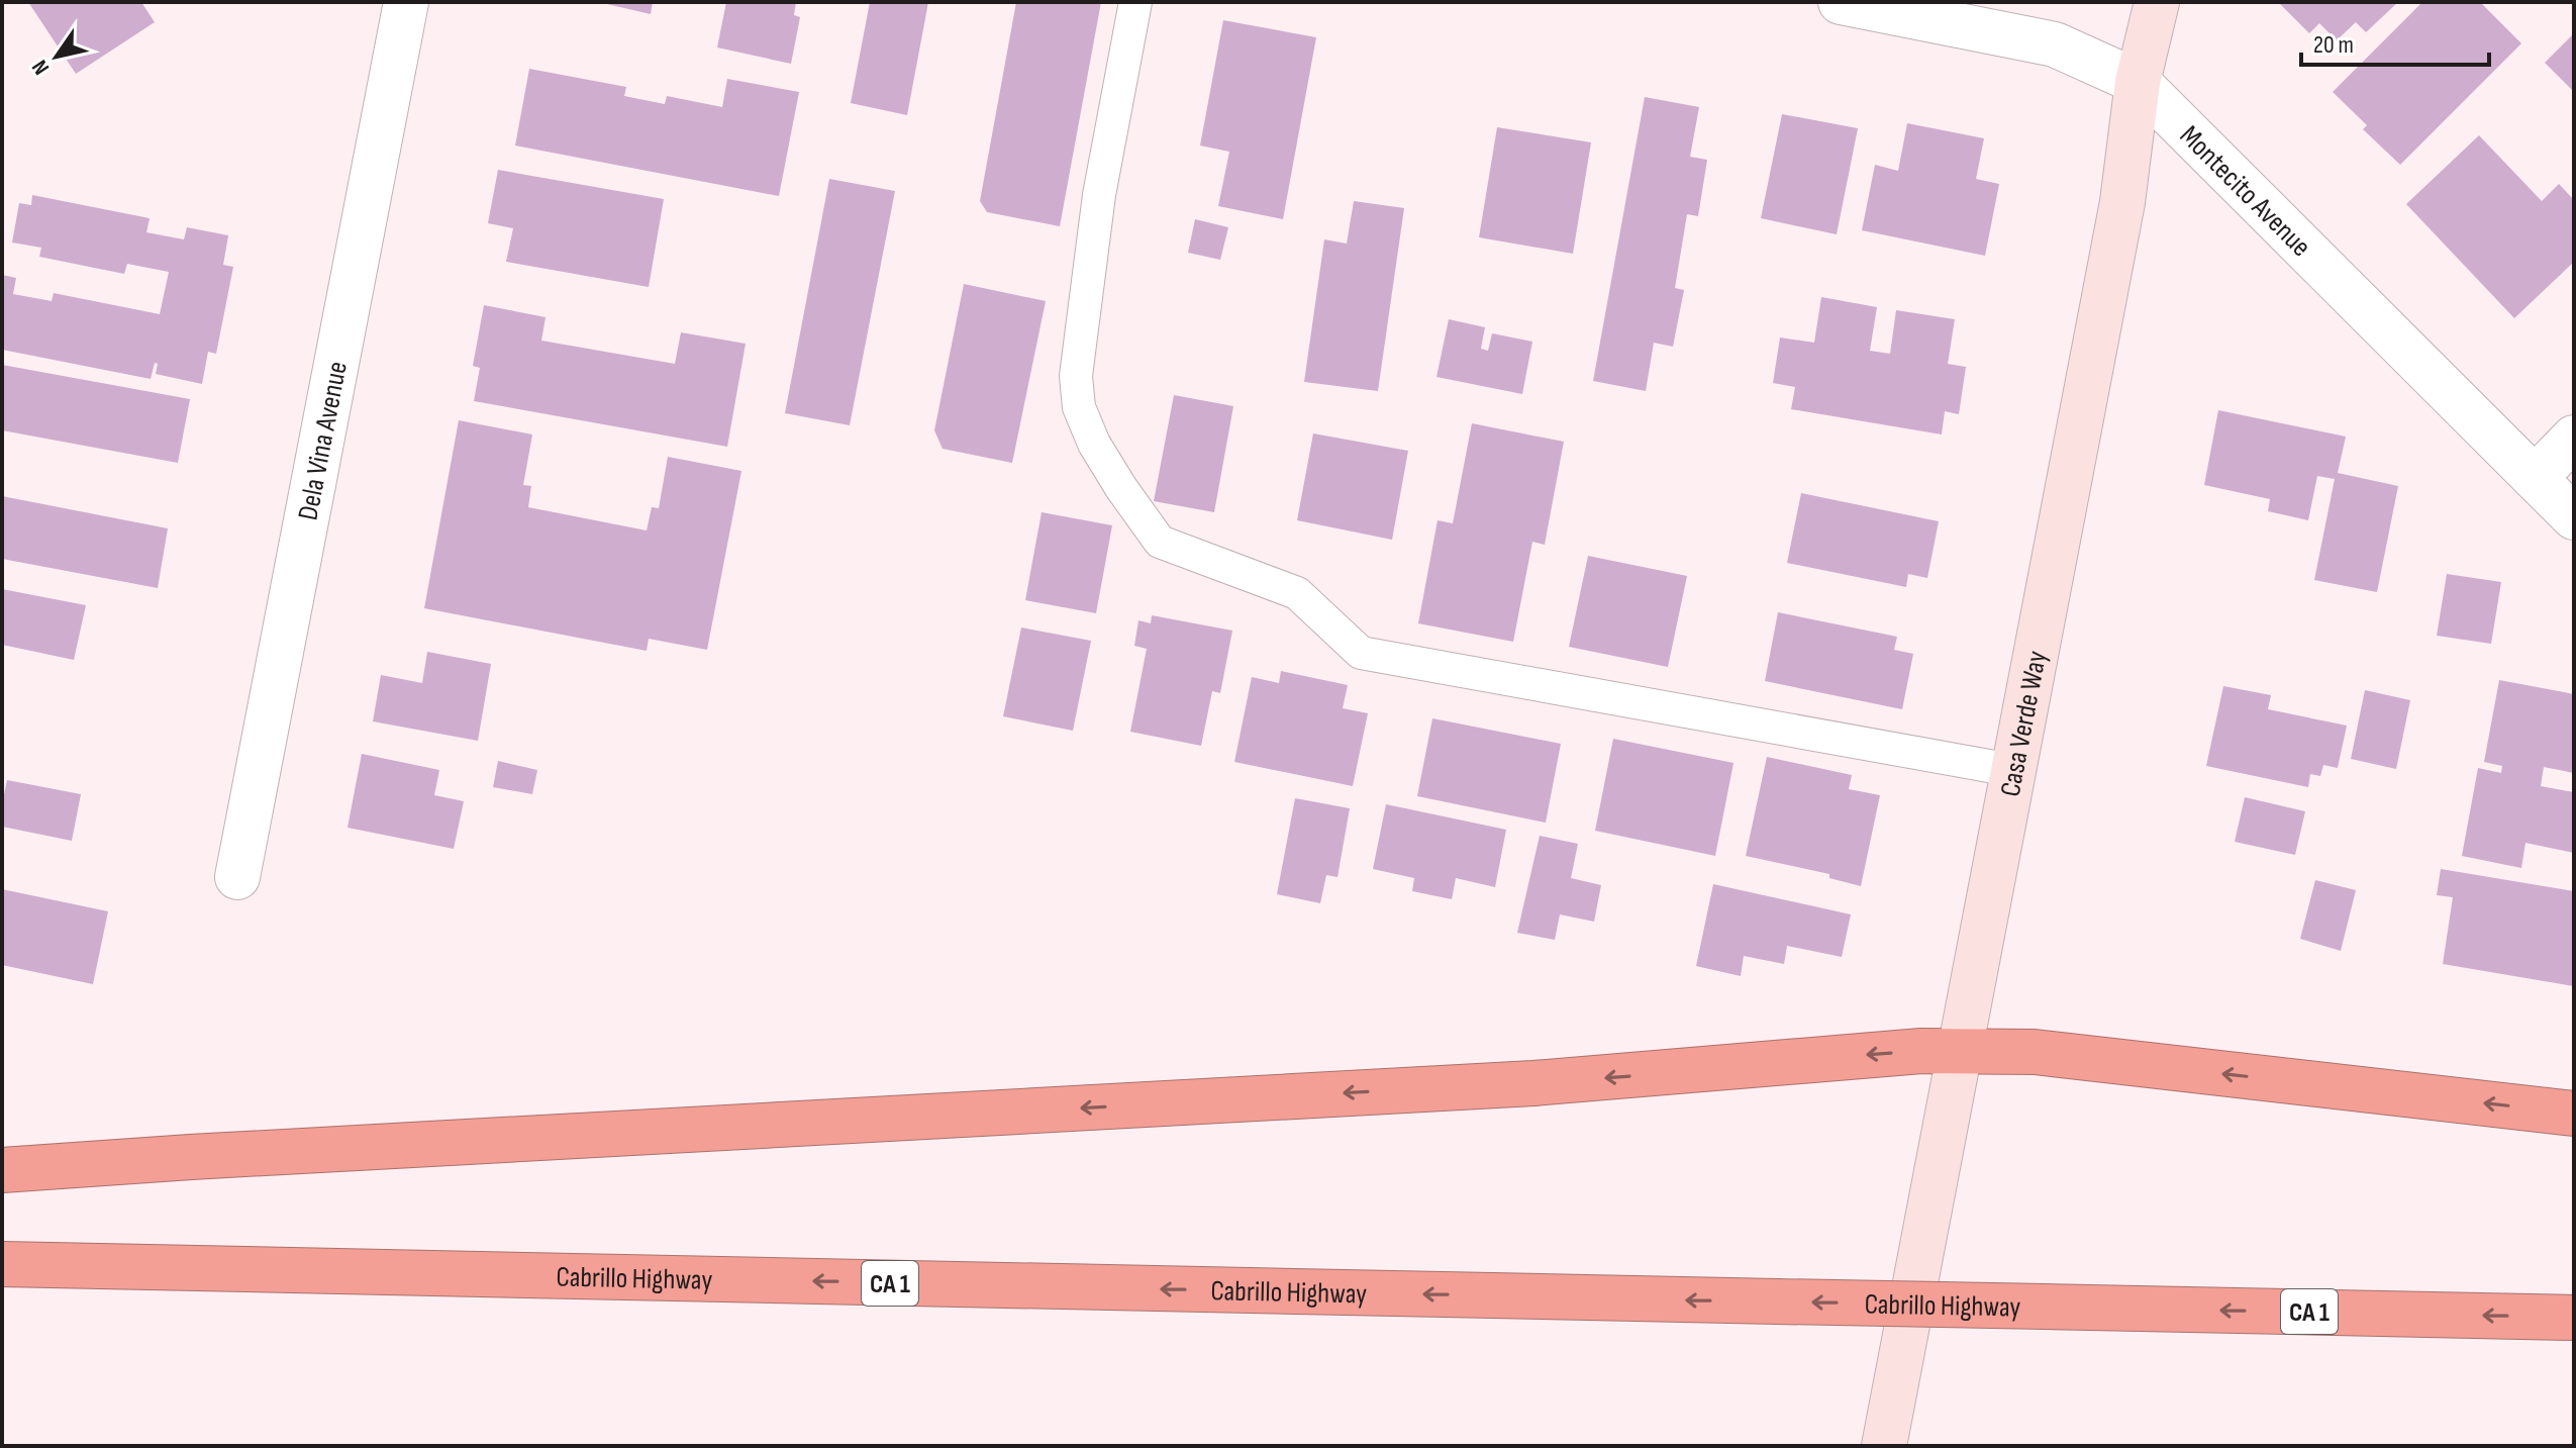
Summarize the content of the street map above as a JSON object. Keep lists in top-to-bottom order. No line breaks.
{"streets":{"highway":["Cabrillo Highway","CA 1"],"main road":["Casa Verde Way"],"street":["Montecito Avenue","Dela Vina Avenue"]},"crossings":[["Montecito Avenue","Casa Verde Way"]],"scale_bar":"20 m","north":"bottom left"}
